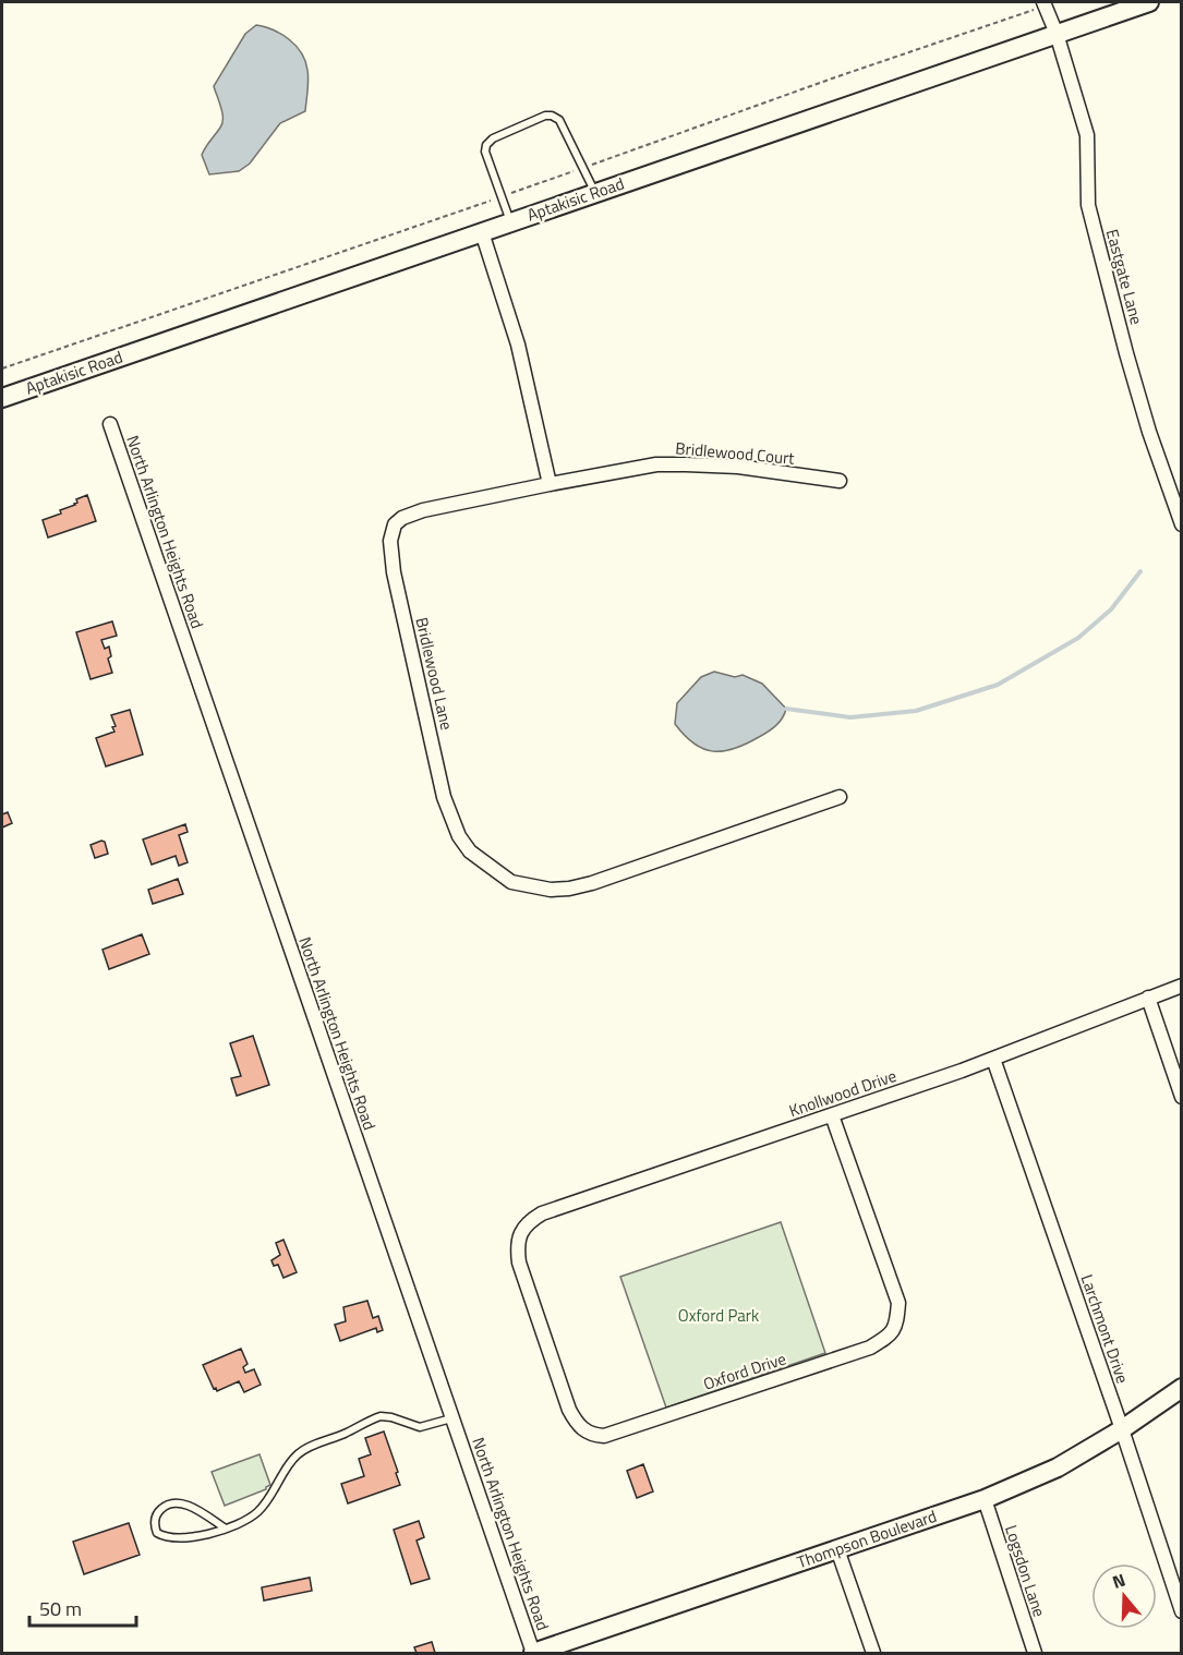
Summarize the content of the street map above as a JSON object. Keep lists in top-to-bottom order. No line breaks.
{"streets":{"main road":["Aptakisic Road","Thompson Boulevard"],"street":["Eastgate Lane","Bridlewood Court","North Arlington Heights Road","Bridlewood Lane","Knollwood Drive","Larchmont Drive","Oxford Drive","Logsdon Lane"]},"crossings":[["Aptakisic Road","Eastgate Lane"],["Bridlewood Court","Bridlewood Lane"],["North Arlington Heights Road","Thompson Boulevard"],["Knollwood Drive","Larchmont Drive"],["Knollwood Drive","Oxford Drive"],["Larchmont Drive","Thompson Boulevard"],["Thompson Boulevard","Logsdon Lane"]],"parks":["Oxford Park"],"scale_bar":"50 m","north":"top"}
